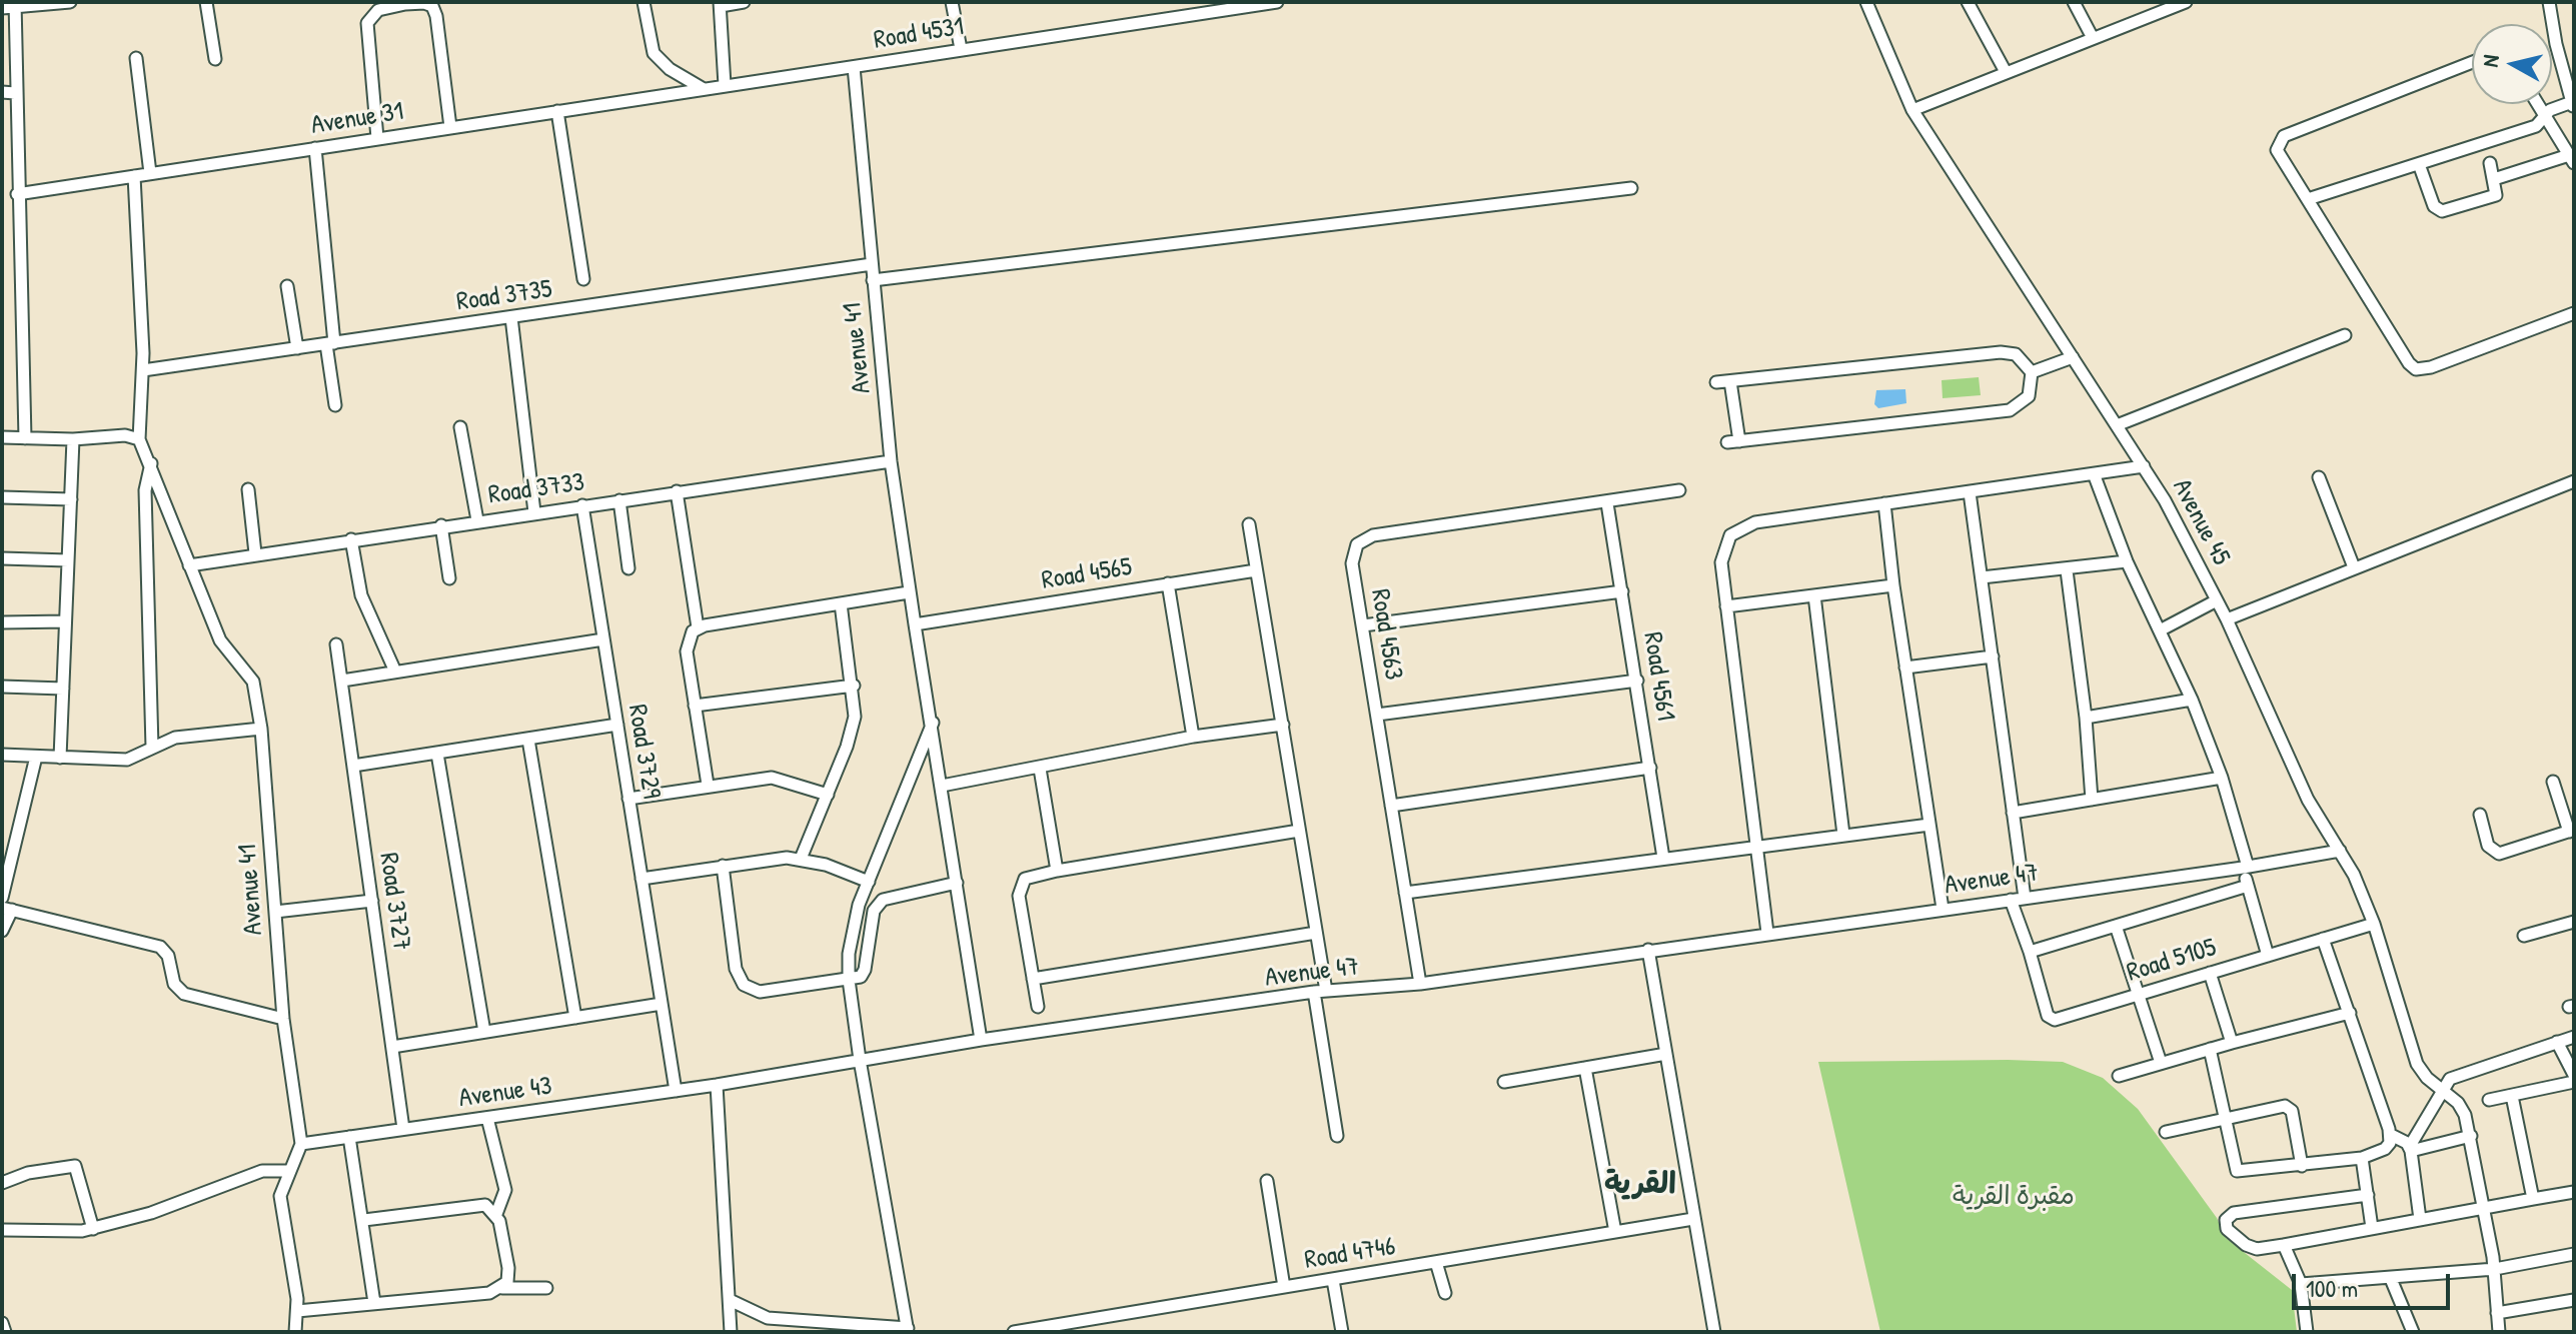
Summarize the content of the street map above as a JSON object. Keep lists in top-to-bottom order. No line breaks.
{"streets":{"street":["Road 4531","Avenue 31","Road 3735","Avenue 41","Road 3733","Avenue 45","Road 4565","Road 4563","Road 4561","Road 3729","Avenue 47","Road 3727","Road 5105","Avenue 43","Road 4746"]},"crossings":[["Road 4531","Avenue 31"],["Road 4531","Avenue 41"],["Avenue 31","Avenue 41"],["Road 3735","Avenue 41"],["Avenue 41","Road 3733"],["Avenue 41","Road 4565"],["Avenue 41","Avenue 47"],["Avenue 41","Avenue 43"],["Road 3733","Road 3729"],["Avenue 45","Avenue 47"],["Avenue 45","Road 5105"],["Road 4563","Road 4561"],["Road 4563","Avenue 47"],["Road 3729","Avenue 43"],["Avenue 47","Avenue 43"],["Road 3727","Avenue 43"]],"districts":["القرية"],"parks":["مقبرة القرية"],"scale_bar":"100 m","north":"left"}
